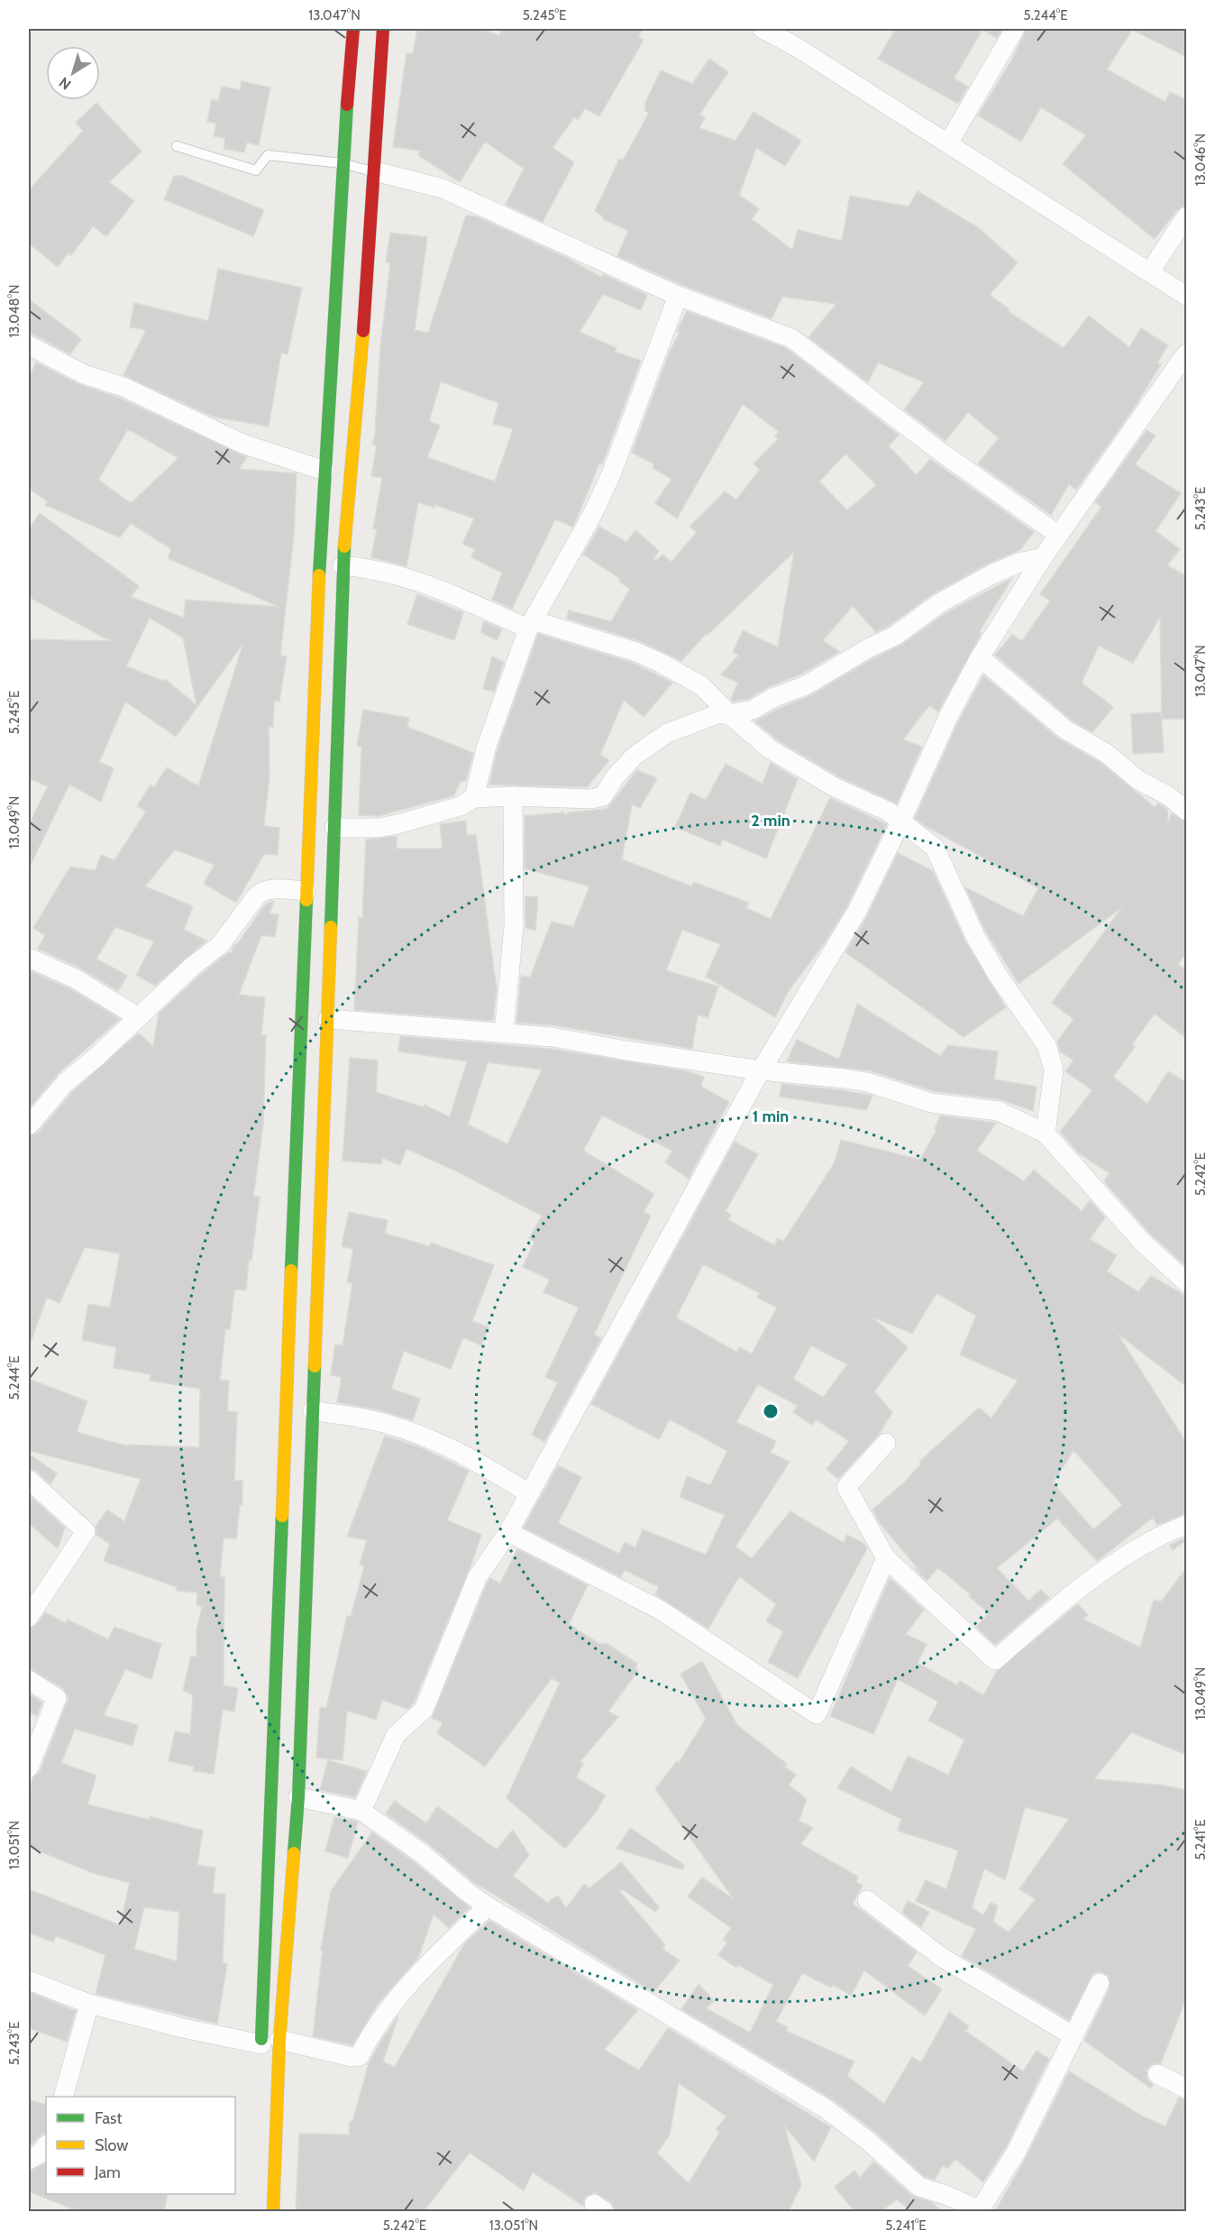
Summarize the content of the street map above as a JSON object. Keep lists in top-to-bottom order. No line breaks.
{"legend":["Fast","Slow","Jam"],"north":"bottom left","coordinates":["13.047°N","5.245°E","5.244°E","13.046°N","13.048°N","5.243°E","13.049°N","5.242°E","5.241°E","13.051°N"],"rings":["2 min","1 min"]}
